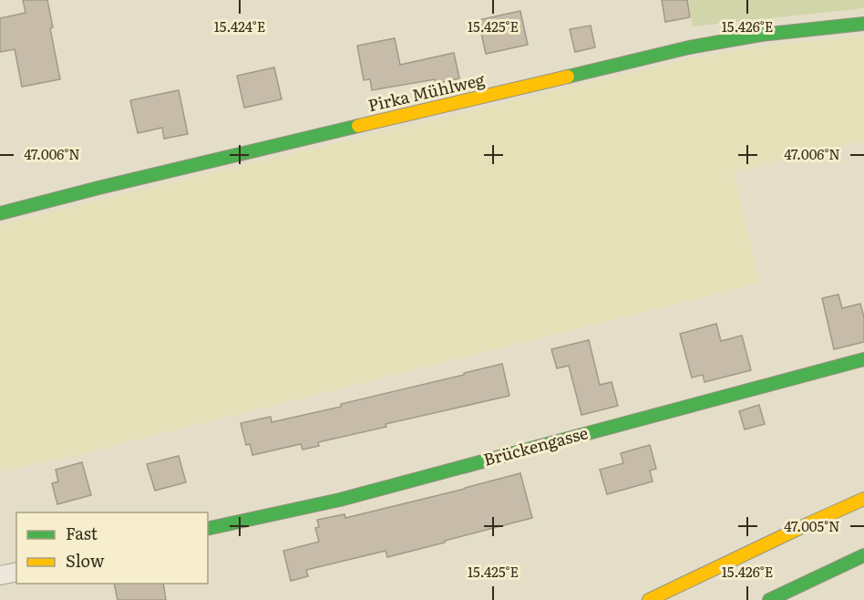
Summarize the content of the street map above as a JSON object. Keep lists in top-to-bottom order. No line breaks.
{"streets":{"main road":["Pirka Mühlweg","Brückengasse"]},"legend":["Fast","Slow"],"coordinates":["15.424°E","15.425°E","15.426°E","47.006°N","47.005°N"]}
